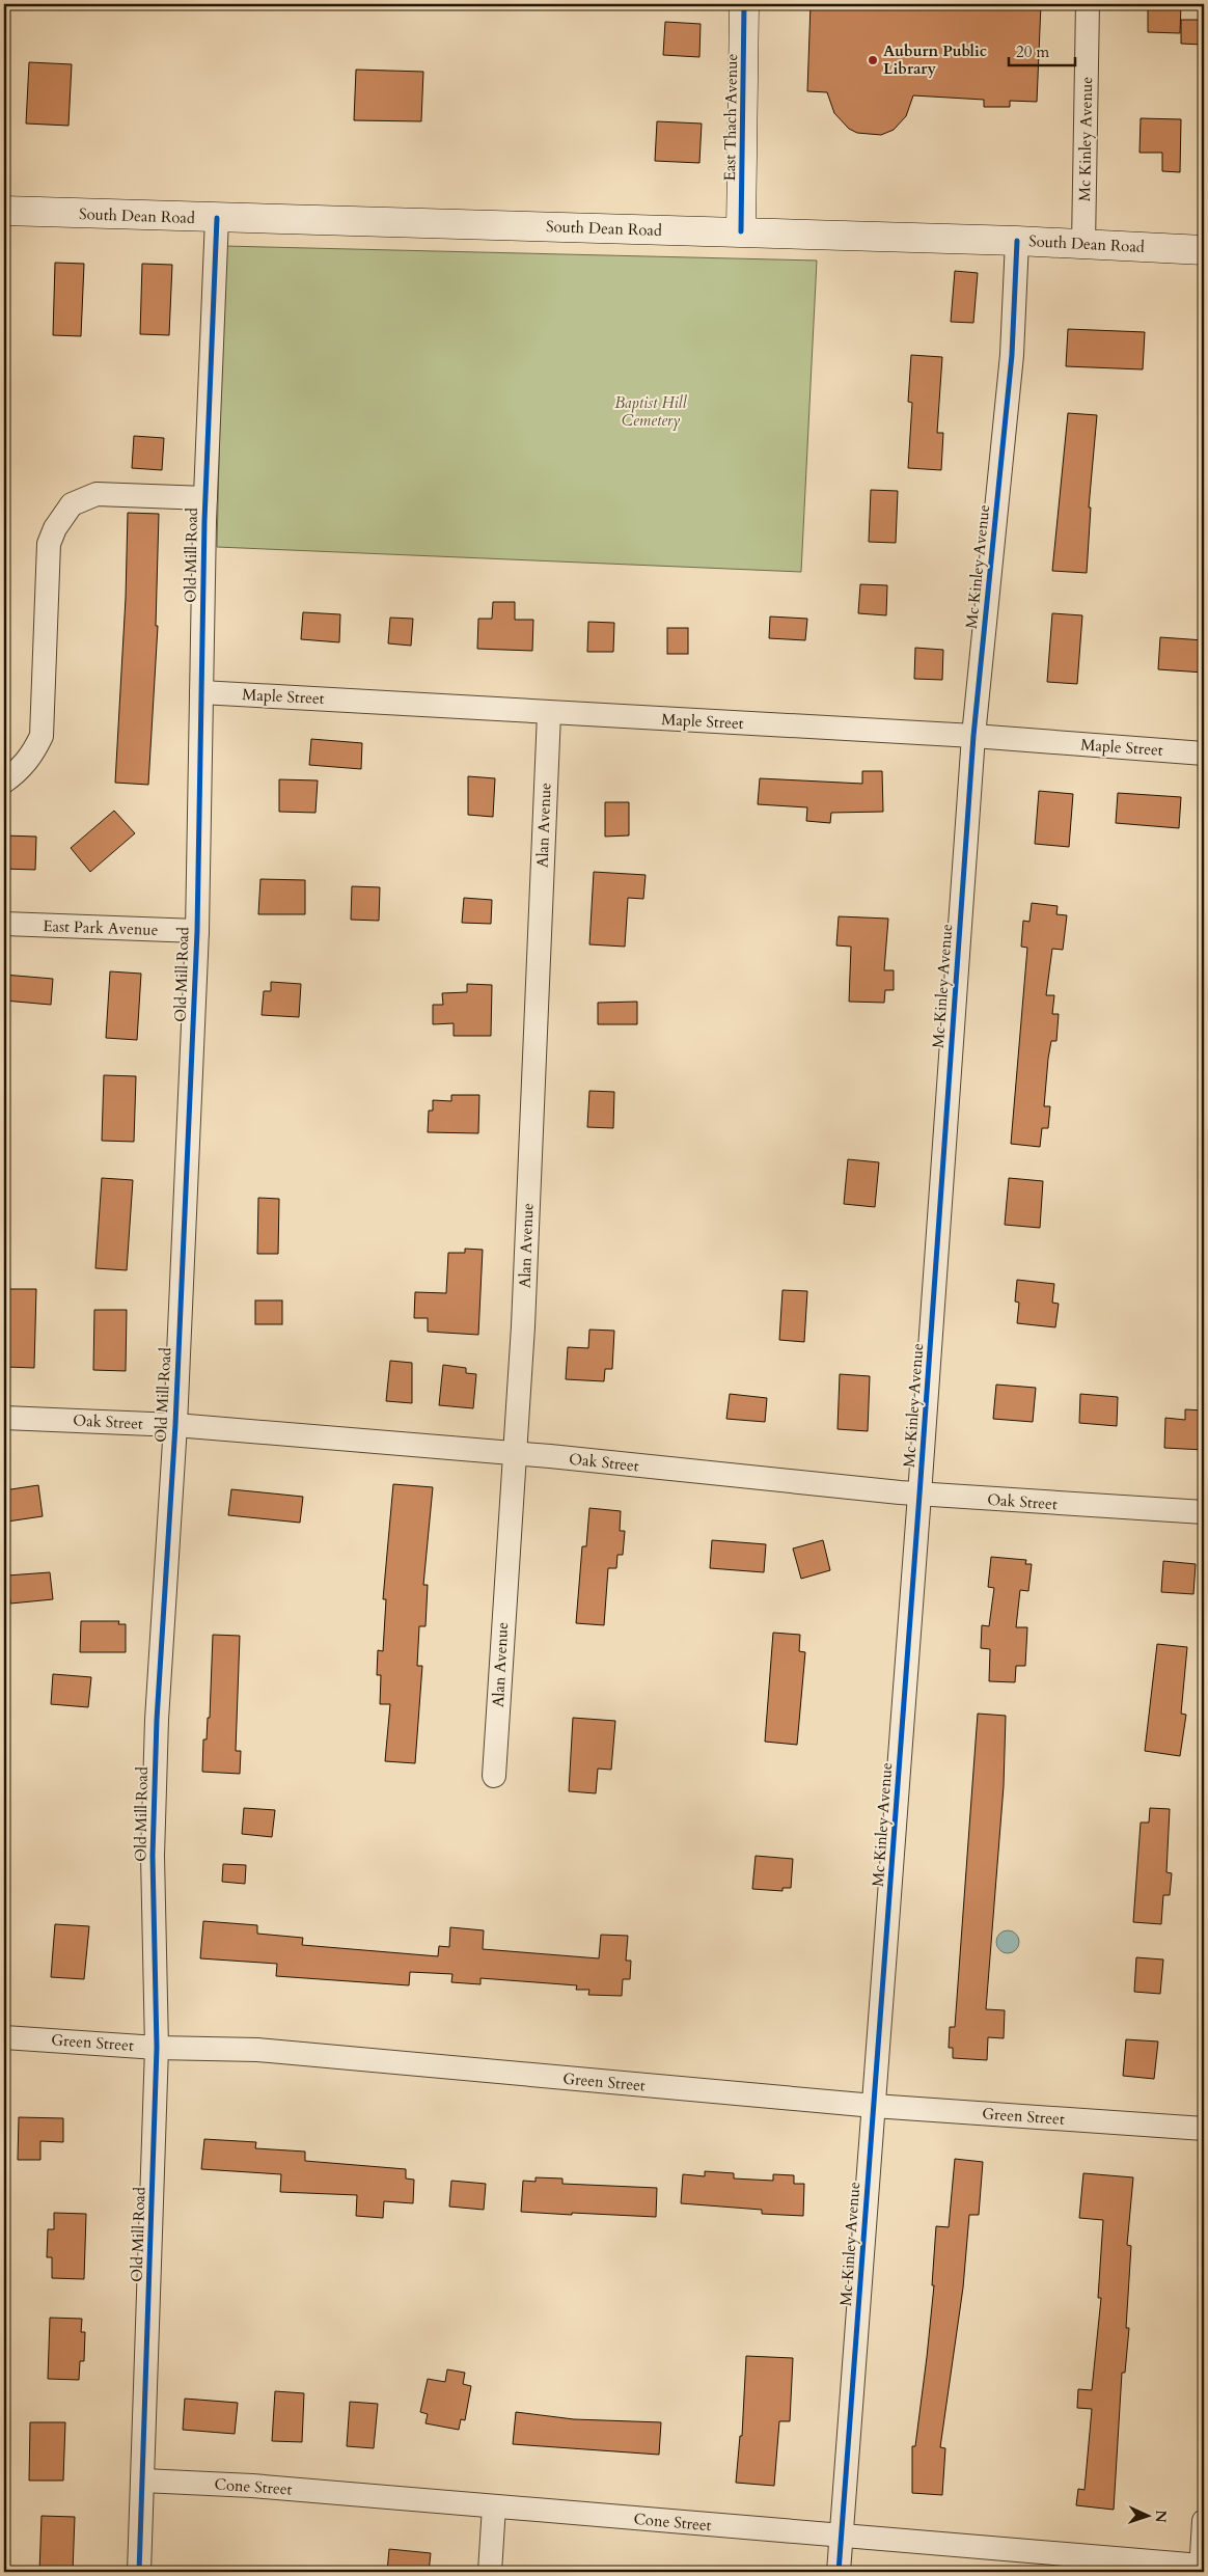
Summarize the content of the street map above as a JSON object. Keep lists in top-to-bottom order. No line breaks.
{"streets":{"street":["East Thach Avenue","Mc Kinley Avenue","South Dean Road","Old Mill Road","Maple Street","Alan Avenue","East Park Avenue","Oak Street","Green Street","Cone Street"]},"crossings":[["East Thach Avenue","South Dean Road"],["Mc Kinley Avenue","South Dean Road"],["Mc Kinley Avenue","Maple Street"],["Mc Kinley Avenue","Oak Street"],["Mc Kinley Avenue","Green Street"],["Mc Kinley Avenue","Cone Street"],["South Dean Road","Old Mill Road"],["Old Mill Road","Maple Street"],["Old Mill Road","East Park Avenue"],["Old Mill Road","Oak Street"],["Old Mill Road","Green Street"],["Old Mill Road","Cone Street"],["Maple Street","Alan Avenue"],["Alan Avenue","Oak Street"]],"parks":["Baptist Hill Cemetery"],"places":["Auburn Public Library"],"scale_bar":"20 m","north":"right"}
